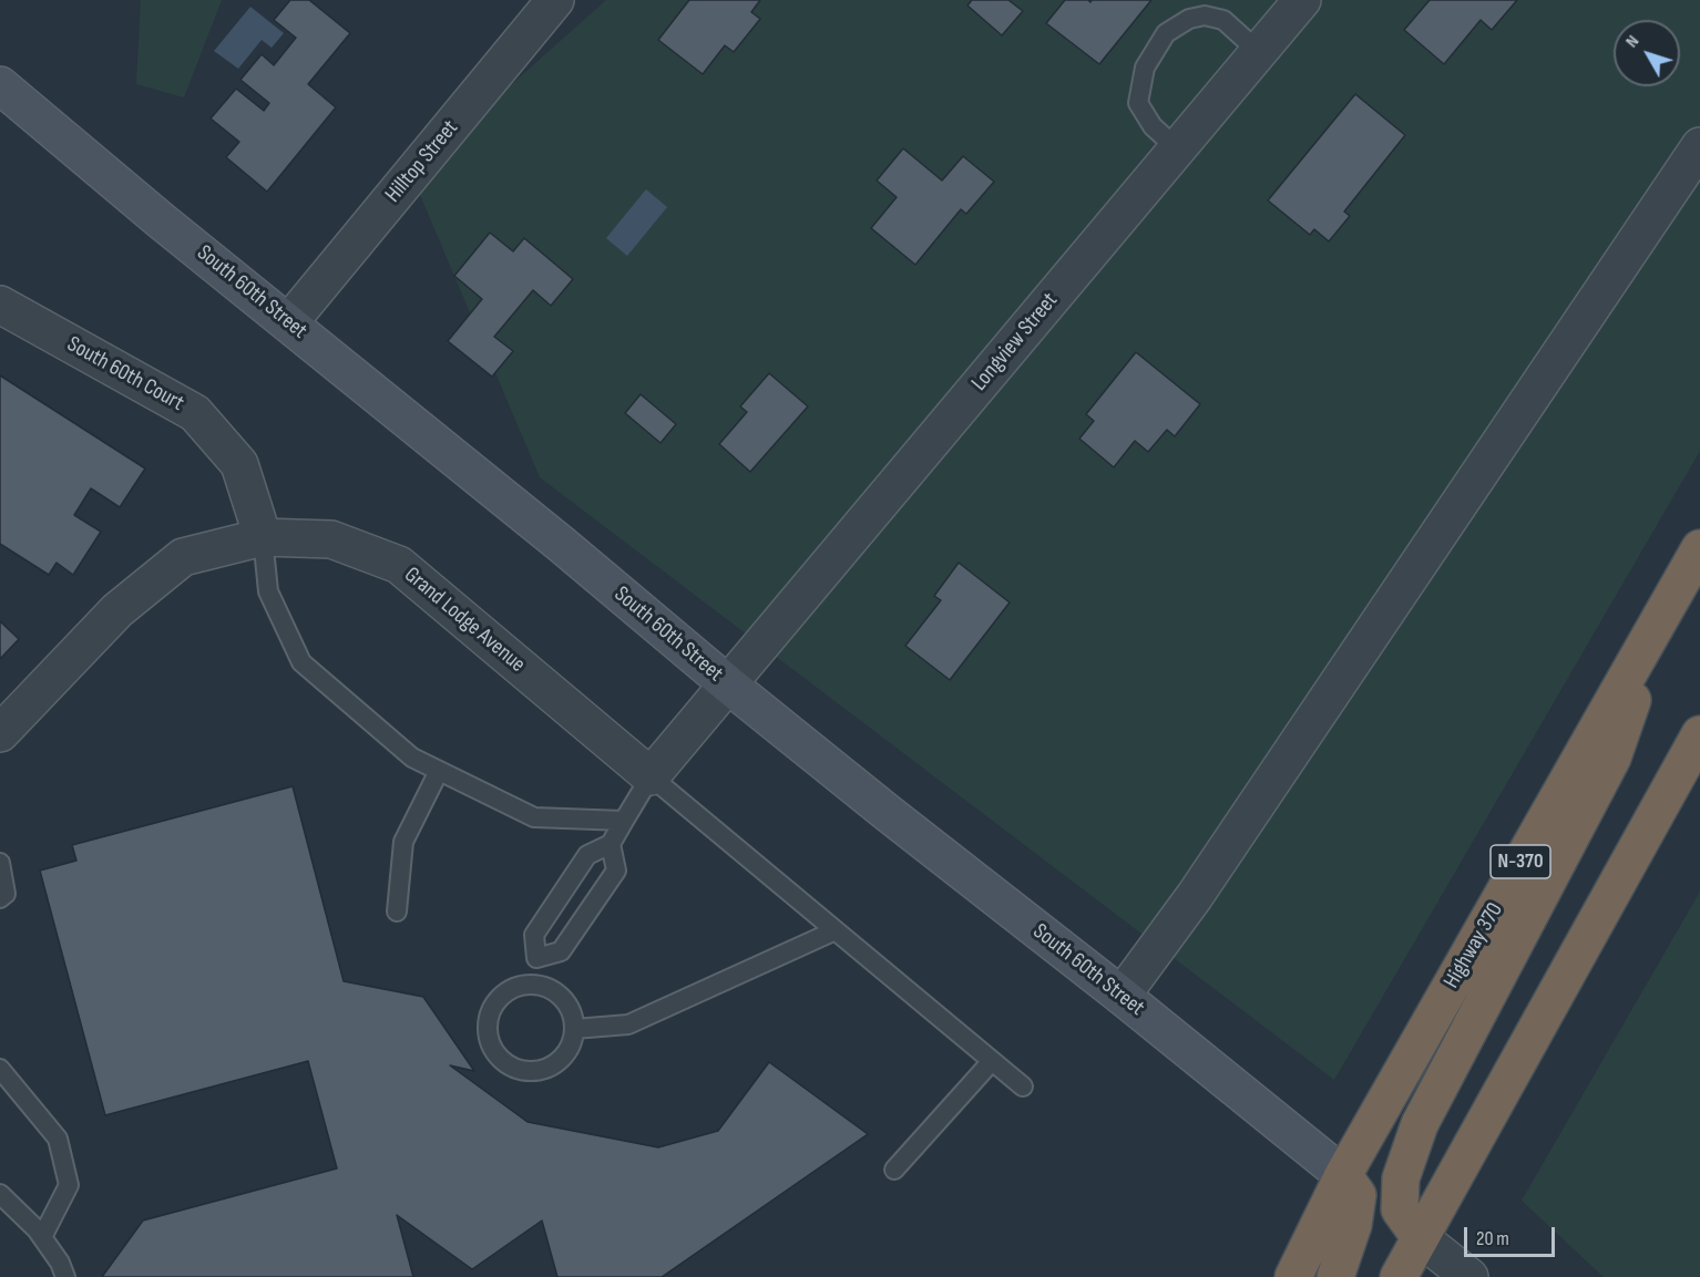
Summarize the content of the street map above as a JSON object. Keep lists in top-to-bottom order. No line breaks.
{"streets":{"highway":["N-370","Highway 370"],"street":["Hilltop Street","South 60th Street","Longview Street","South 60th Court","Grand Lodge Avenue"]},"crossings":[["Hilltop Street","South 60th Street"],["South 60th Street","Longview Street"],["South 60th Street","Highway 370"],["South 60th Court","Grand Lodge Avenue"]],"scale_bar":"20 m","north":"top left"}
